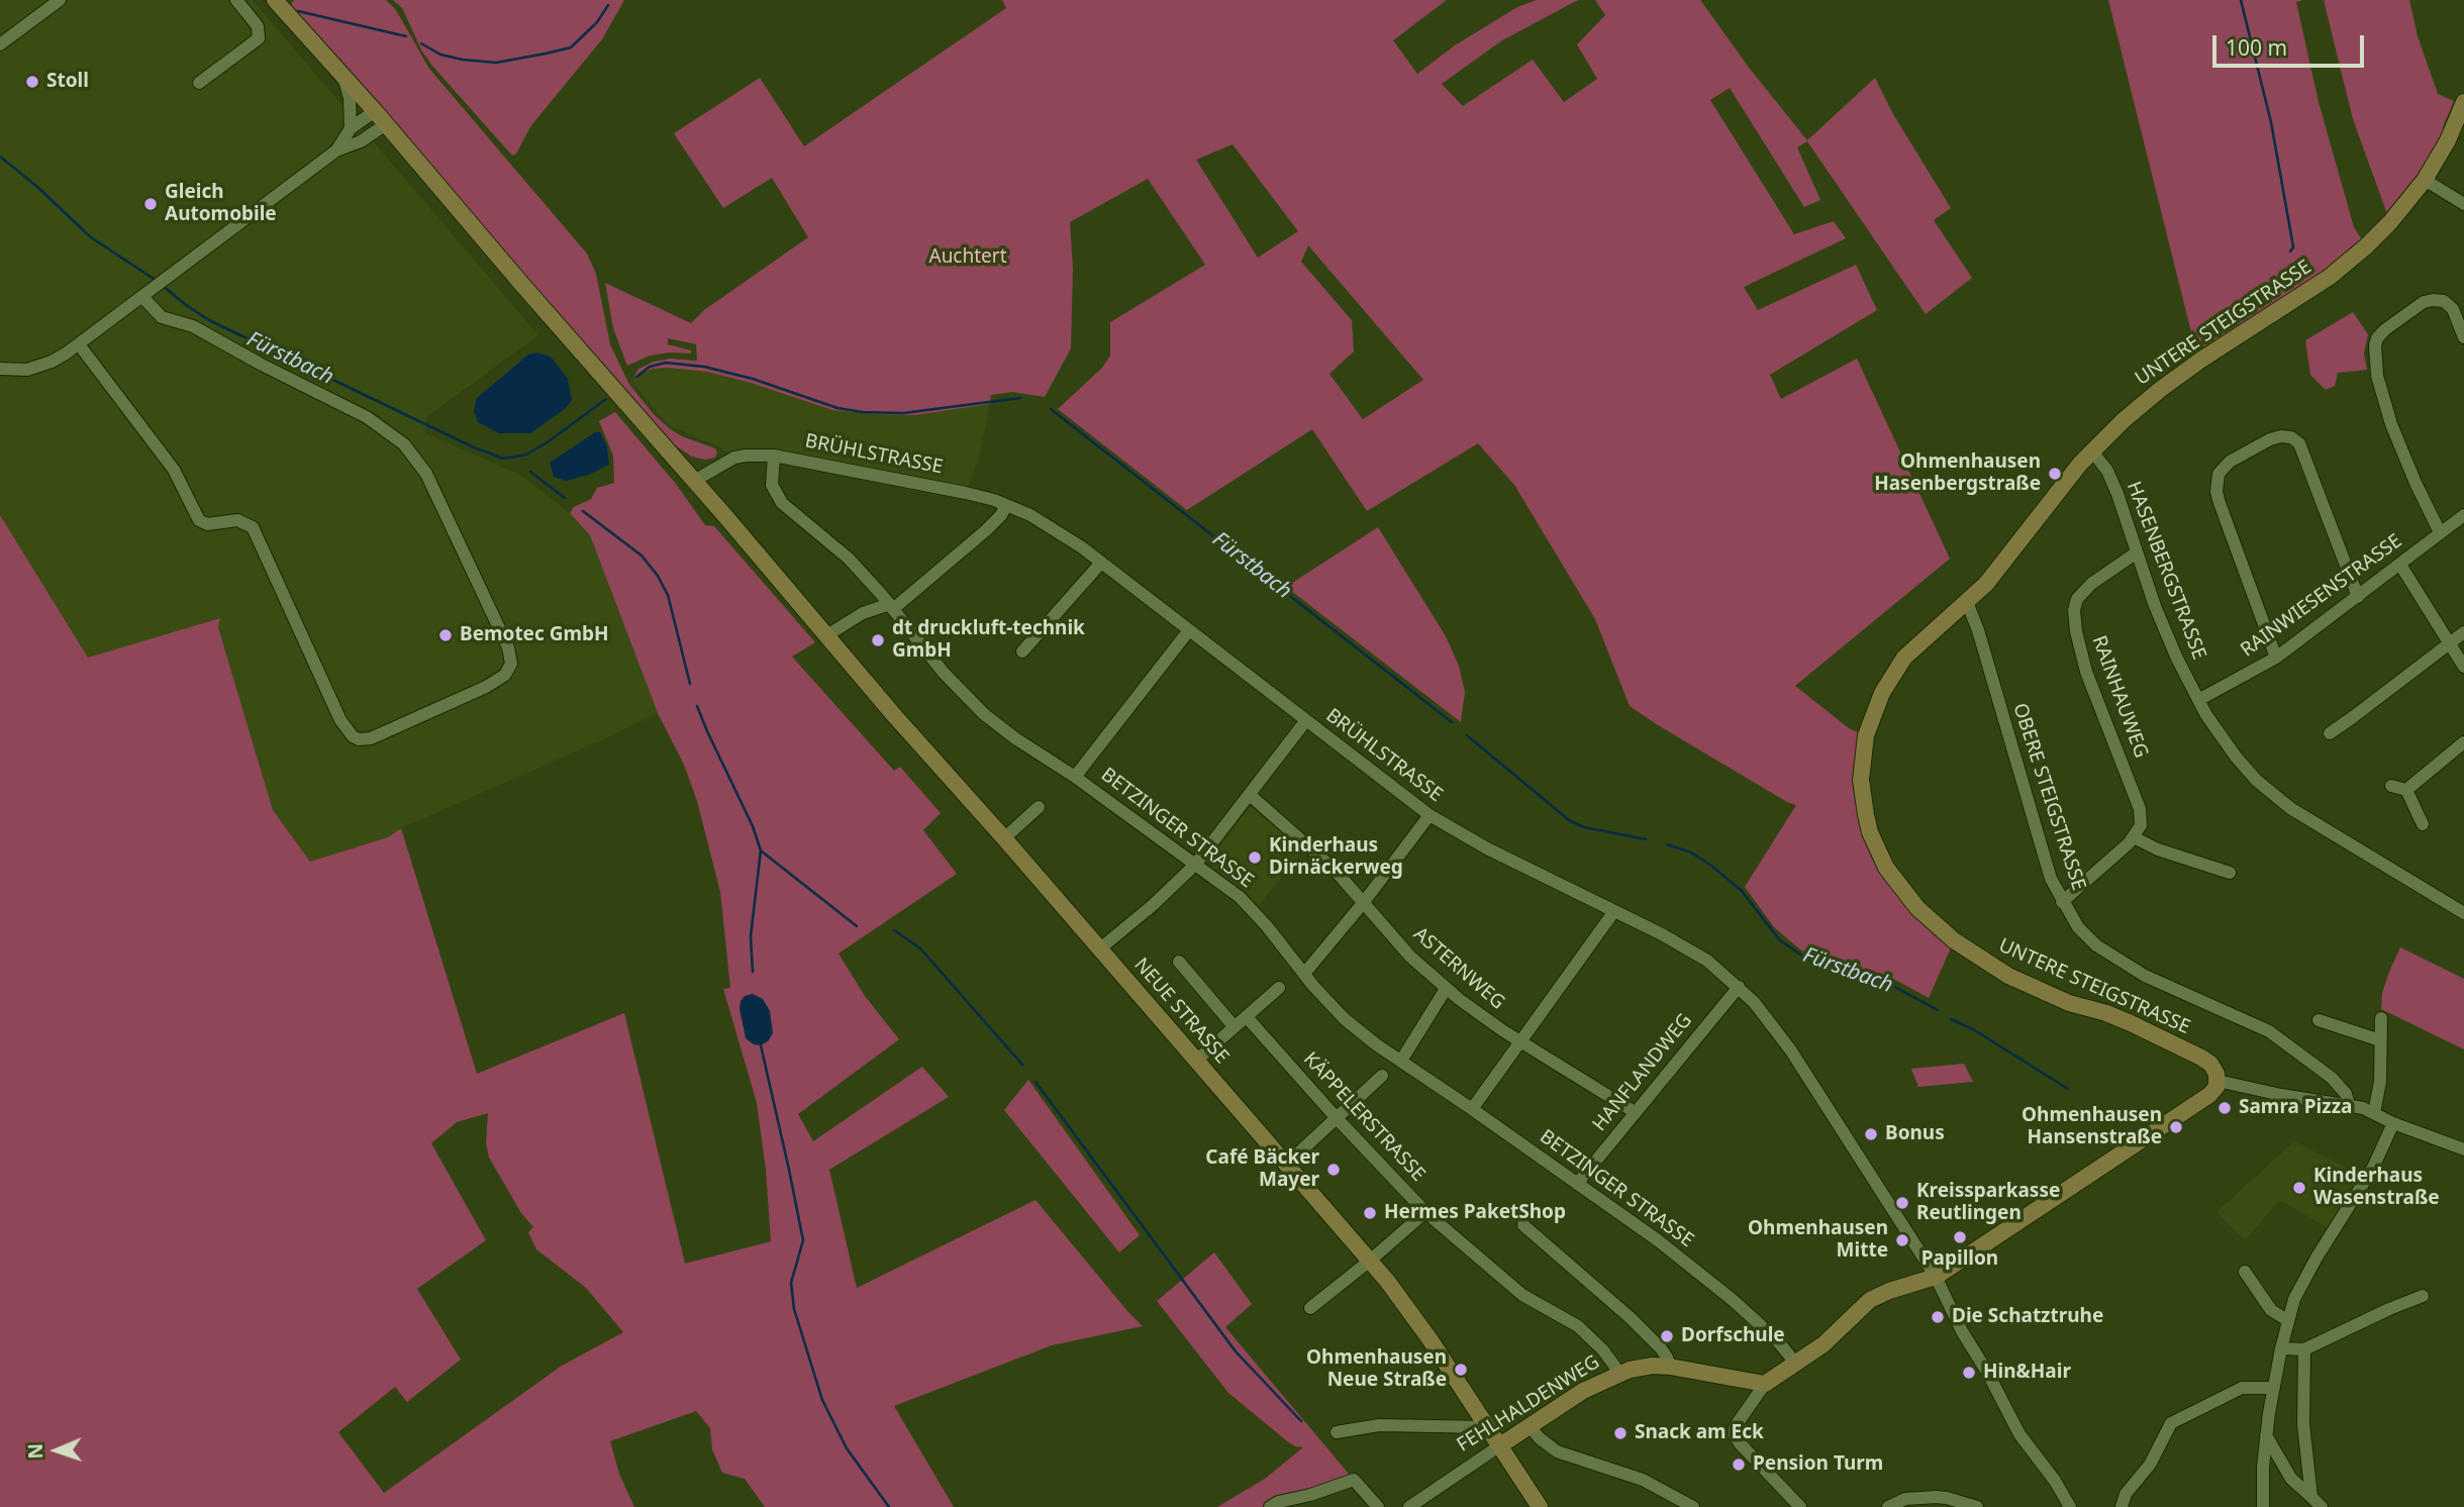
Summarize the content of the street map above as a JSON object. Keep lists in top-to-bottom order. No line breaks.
{"streets":{"street":["UNTERE STEIGSTRASSE","BRÜHLSTRASSE","HASENBERGSTRASSE","RAINWIESENSTRASSE","RAINHAUWEG","OBERE STEIGSTRASSE","BETZINGER STRASSE","ASTERNWEG","NEUE STRASSE","HANFLANDWEG","KÄPPELERSTRASSE","FEHLHALDENWEG"]},"crossings":[["UNTERE STEIGSTRASSE","HASENBERGSTRASSE"],["UNTERE STEIGSTRASSE","OBERE STEIGSTRASSE"],["BRÜHLSTRASSE","BETZINGER STRASSE"],["BRÜHLSTRASSE","NEUE STRASSE"],["BRÜHLSTRASSE","HANFLANDWEG"],["HASENBERGSTRASSE","RAINWIESENSTRASSE"],["HASENBERGSTRASSE","RAINHAUWEG"],["BETZINGER STRASSE","HANFLANDWEG"],["ASTERNWEG","HANFLANDWEG"],["NEUE STRASSE","FEHLHALDENWEG"],["KÄPPELERSTRASSE","FEHLHALDENWEG"]],"water":["Fürstbach"],"parks":["Auchtert"],"places":["Stoll","Gleich Automobile","Ohmenhausen Hasenbergstraße","Bemotec GmbH","dt druckluft-technik GmbH","Kinderhaus Dirnäckerweg","Samra Pizza","Ohmenhausen Hansenstraße","Bonus","Café Bäcker Mayer","Kinderhaus Wasenstraße","Kreissparkasse Reutlingen","Hermes PaketShop","Papillon","Ohmenhausen Mitte","Die Schatztruhe","Dorfschule","Ohmenhausen Neue Straße","Hin&Hair","Snack am Eck","Pension Turm"],"scale_bar":"100 m","north":"left"}
